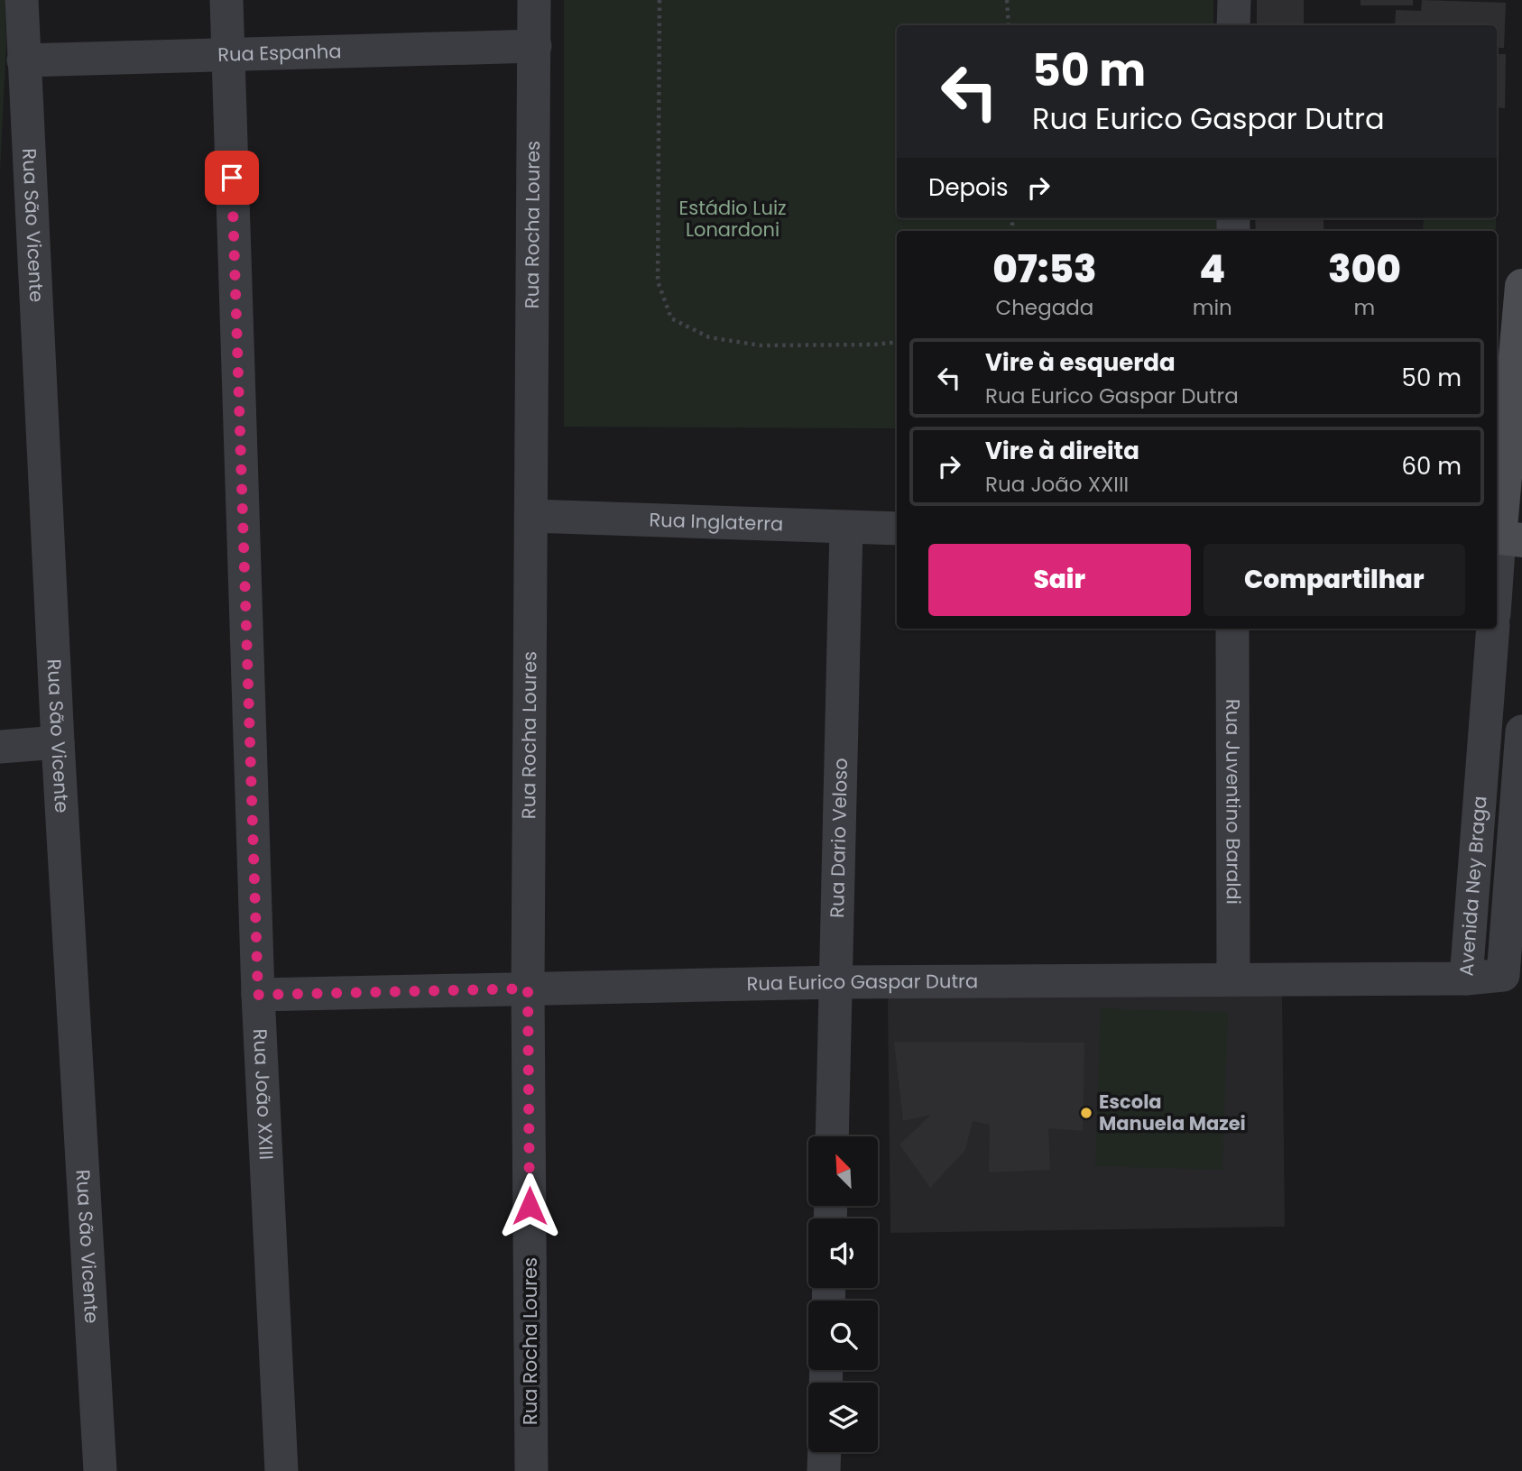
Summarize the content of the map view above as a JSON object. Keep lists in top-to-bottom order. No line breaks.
{"streets":{"street":["Rua Espanha","Rua São Vicente","Rua Rocha Loures","Rua Inglaterra","Rua Juventino Baraldi","Rua Dario Veloso","Avenida Ney Braga","Rua Eurico Gaspar Dutra","Rua João XXIII"]},"crossings":[["Rua Espanha","Rua São Vicente"],["Rua Espanha","Rua Rocha Loures"],["Rua Espanha","Rua João XXIII"],["Rua Rocha Loures","Rua Inglaterra"],["Rua Rocha Loures","Rua Eurico Gaspar Dutra"],["Rua Inglaterra","Rua Dario Veloso"],["Rua Juventino Baraldi","Rua Eurico Gaspar Dutra"],["Rua Dario Veloso","Rua Eurico Gaspar Dutra"],["Avenida Ney Braga","Rua Eurico Gaspar Dutra"],["Rua Eurico Gaspar Dutra","Rua João XXIII"]],"parks":["Estádio Luiz Lonardoni"],"places":["Escola Manuela Mazei"],"north":"top left","page":{"turn":["50 m","Rua Eurico Gaspar Dutra"],"then":"Depois","eta":["07:53","Chegada","4","min","300","m"],"list":[{"name":"Vire à esquerda","note":"Rua Eurico Gaspar Dutra","value":"50 m"},{"name":"Vire à direita","note":"Rua João XXIII","value":"60 m"}],"buttons":["Sair","Compartilhar"]}}
